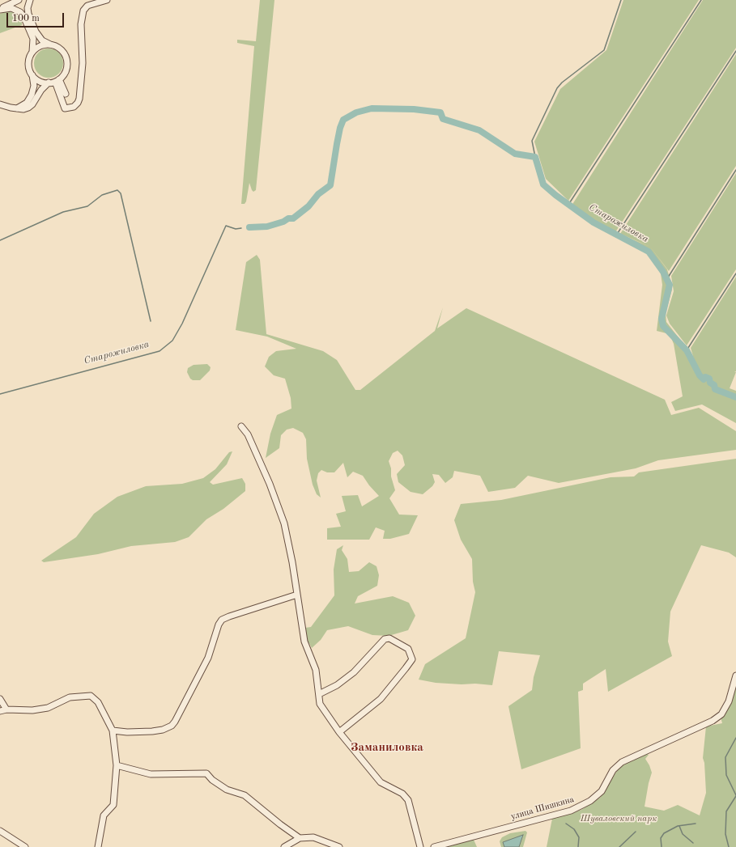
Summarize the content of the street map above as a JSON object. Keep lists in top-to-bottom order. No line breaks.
{"streets":{"street":["улица Шишкина"]},"districts":["Заманиловка"],"water":["Старожиловка"],"parks":["Шуваловский парк"],"scale_bar":"100 m"}
